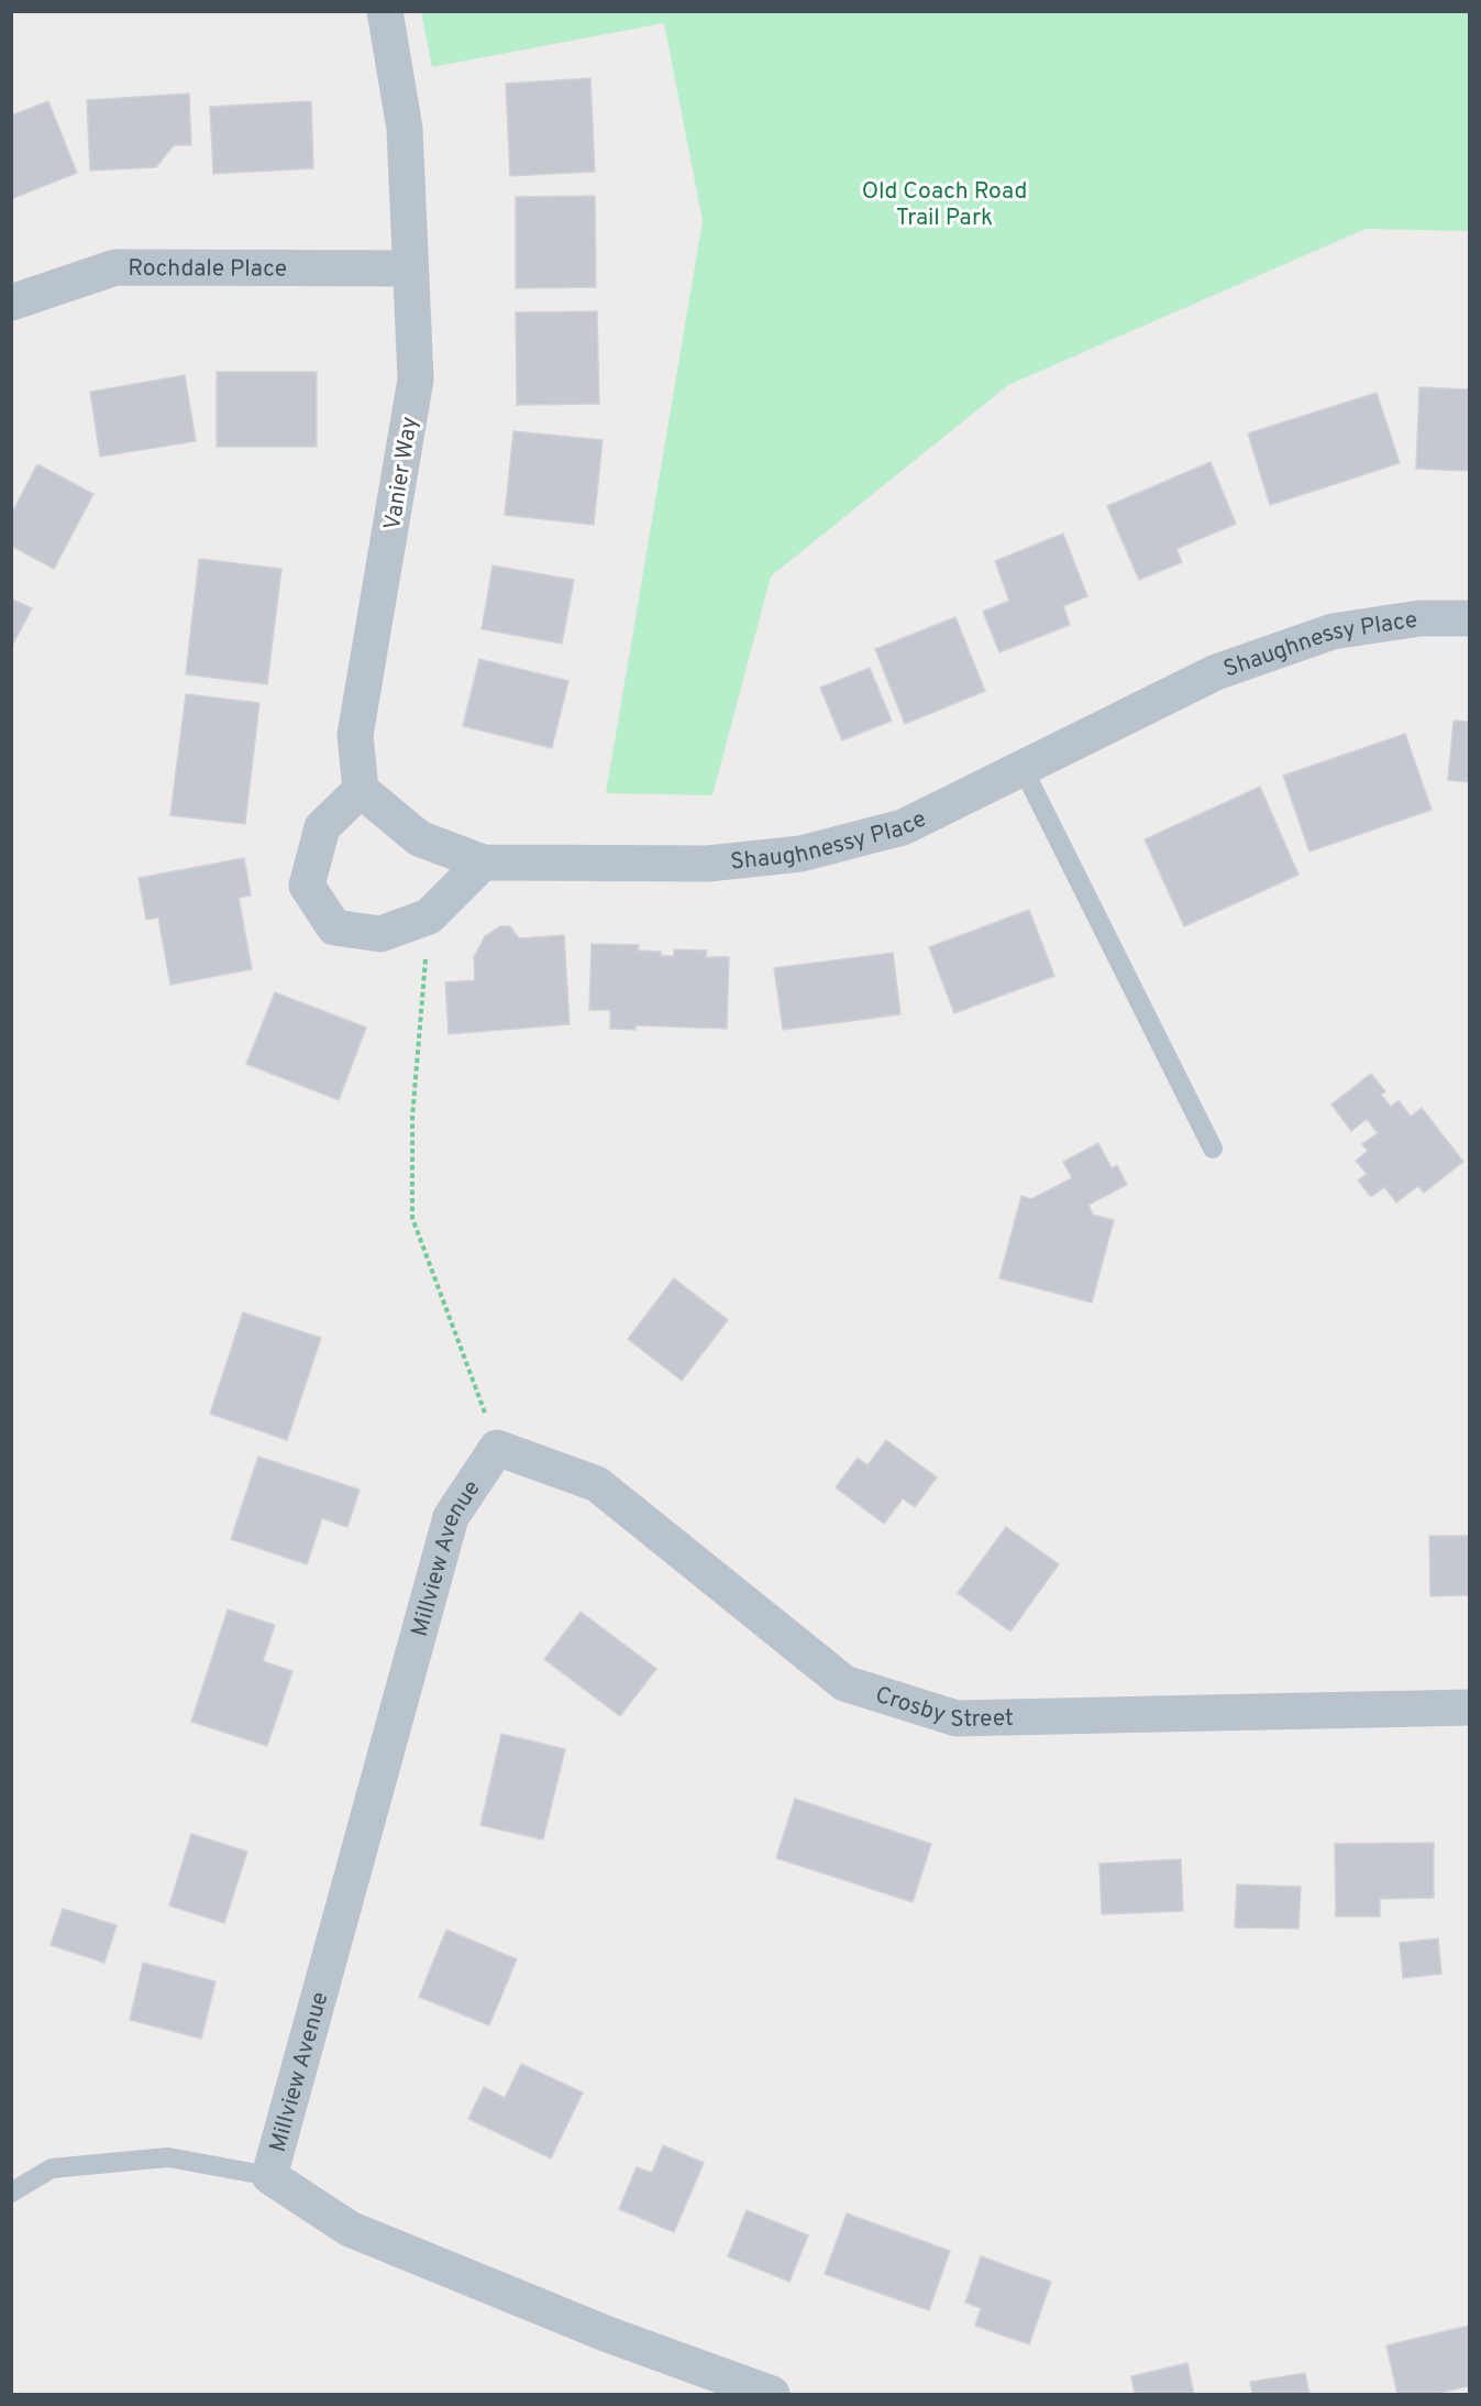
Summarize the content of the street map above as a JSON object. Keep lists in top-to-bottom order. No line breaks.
{"streets":{"street":["Rochdale Place","Vanier Way","Shaughnessy Place","Millview Avenue","Crosby Street"]},"crossings":[["Rochdale Place","Vanier Way"],["Millview Avenue","Crosby Street"]],"parks":["Old Coach Road Trail Park"]}
